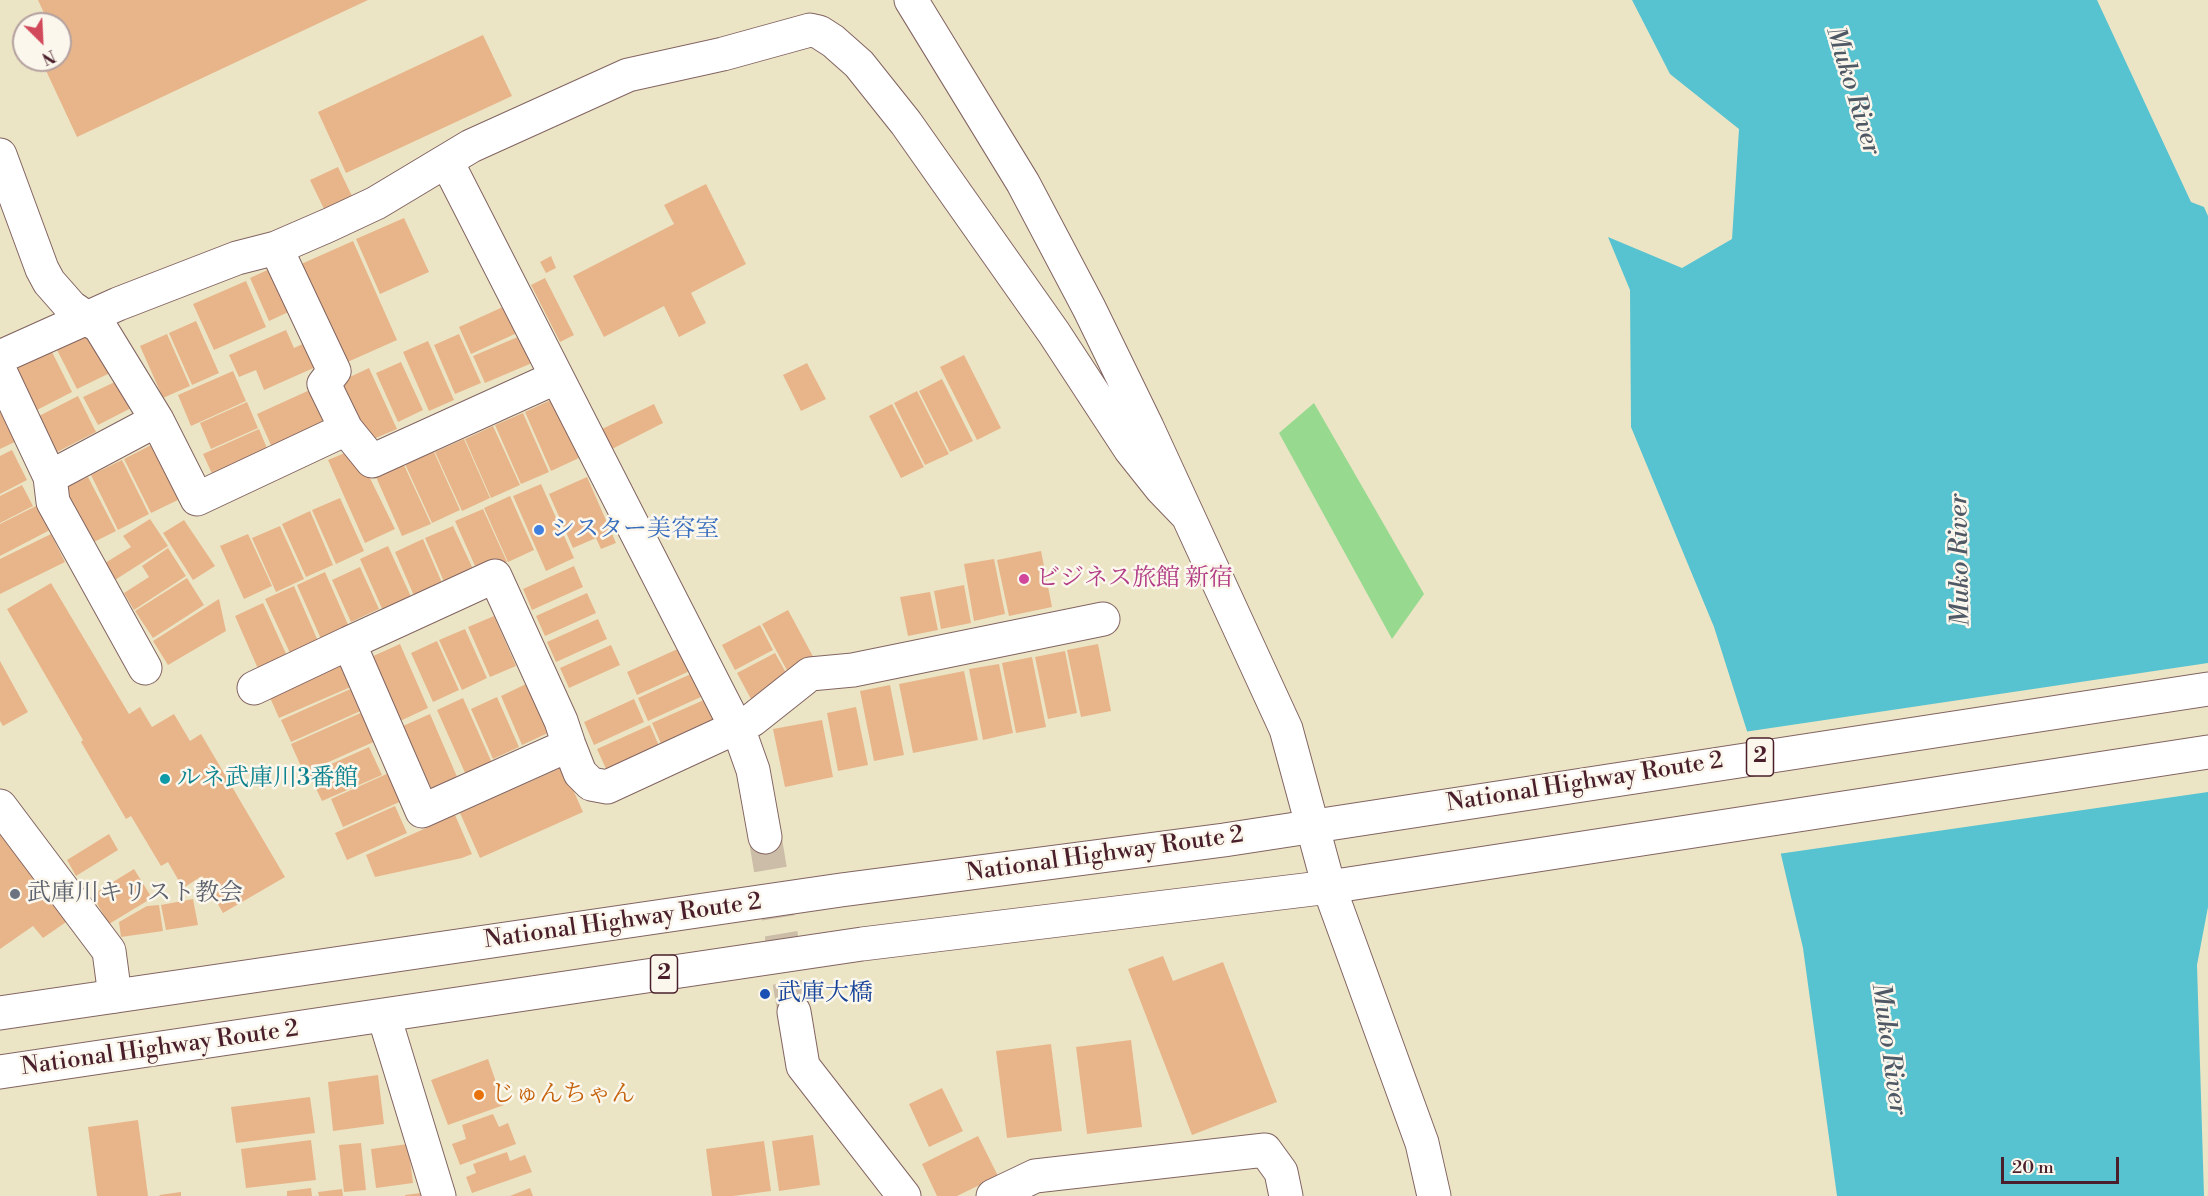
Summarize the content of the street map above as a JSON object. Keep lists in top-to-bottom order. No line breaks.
{"streets":{"main road":["2","National Highway Route 2"]},"water":["Muko River"],"places":["シスター美容室","ビジネス旅館 新宿","ルネ武庫川3番館","武庫川キリスト教会","武庫大橋","じゅんちゃん"],"scale_bar":"20 m","north":"bottom right"}
